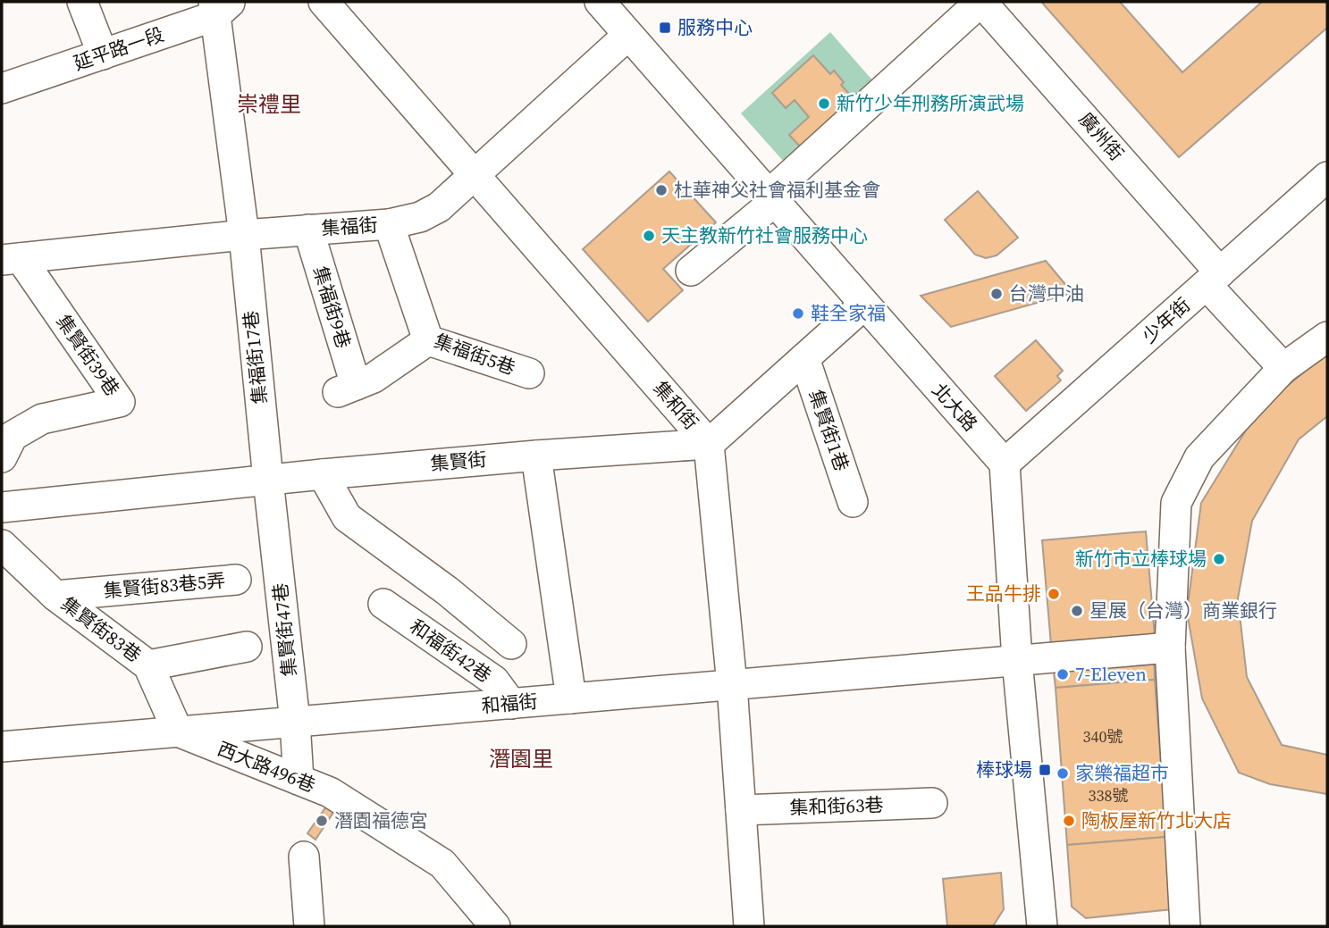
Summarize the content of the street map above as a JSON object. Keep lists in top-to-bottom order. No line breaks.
{"streets":{"street":["延平路一段","廣州街","集福街","集福街9巷","少年街","集福街5巷","集賢街39巷","集福街17巷","集和街","北大路","集賢街1巷","集賢街","集賢街83巷5弄","集賢街83巷","集賢街47巷","和福街42巷","和福街","西大路496巷","集和街63巷"]},"crossings":[["延平路一段","集福街17巷"],["廣州街","少年街"],["集福街","集福街9巷"],["集福街","集福街5巷"],["集福街","集賢街39巷"],["集福街","集福街17巷"],["集福街","集和街"],["集福街","北大路"],["集福街9巷","集福街5巷"],["少年街","北大路"],["集福街17巷","集賢街"],["集福街17巷","集賢街47巷"],["集和街","集賢街"],["集和街","和福街"],["集和街","集和街63巷"],["集賢街","集賢街47巷"],["集賢街83巷5弄","集賢街83巷"],["集賢街83巷","和福街"],["集賢街83巷","西大路496巷"],["集賢街47巷","和福街"],["集賢街47巷","西大路496巷"],["和福街42巷","和福街"],["和福街","西大路496巷"]],"districts":["崇禮里","潛園里"],"places":{"transit":["服務中心","棒球場"],"other":["新竹少年刑務所演武場","杜華神父社會福利基金會","天主教新竹社會服務中心","台灣中油","鞋全家福","新竹市立棒球場","王品牛排","星展（台灣）商業銀行","7-Eleven","家樂福超市","潛園福德宮","陶板屋新竹北大店"]},"house_numbers":["340號","338號"]}
